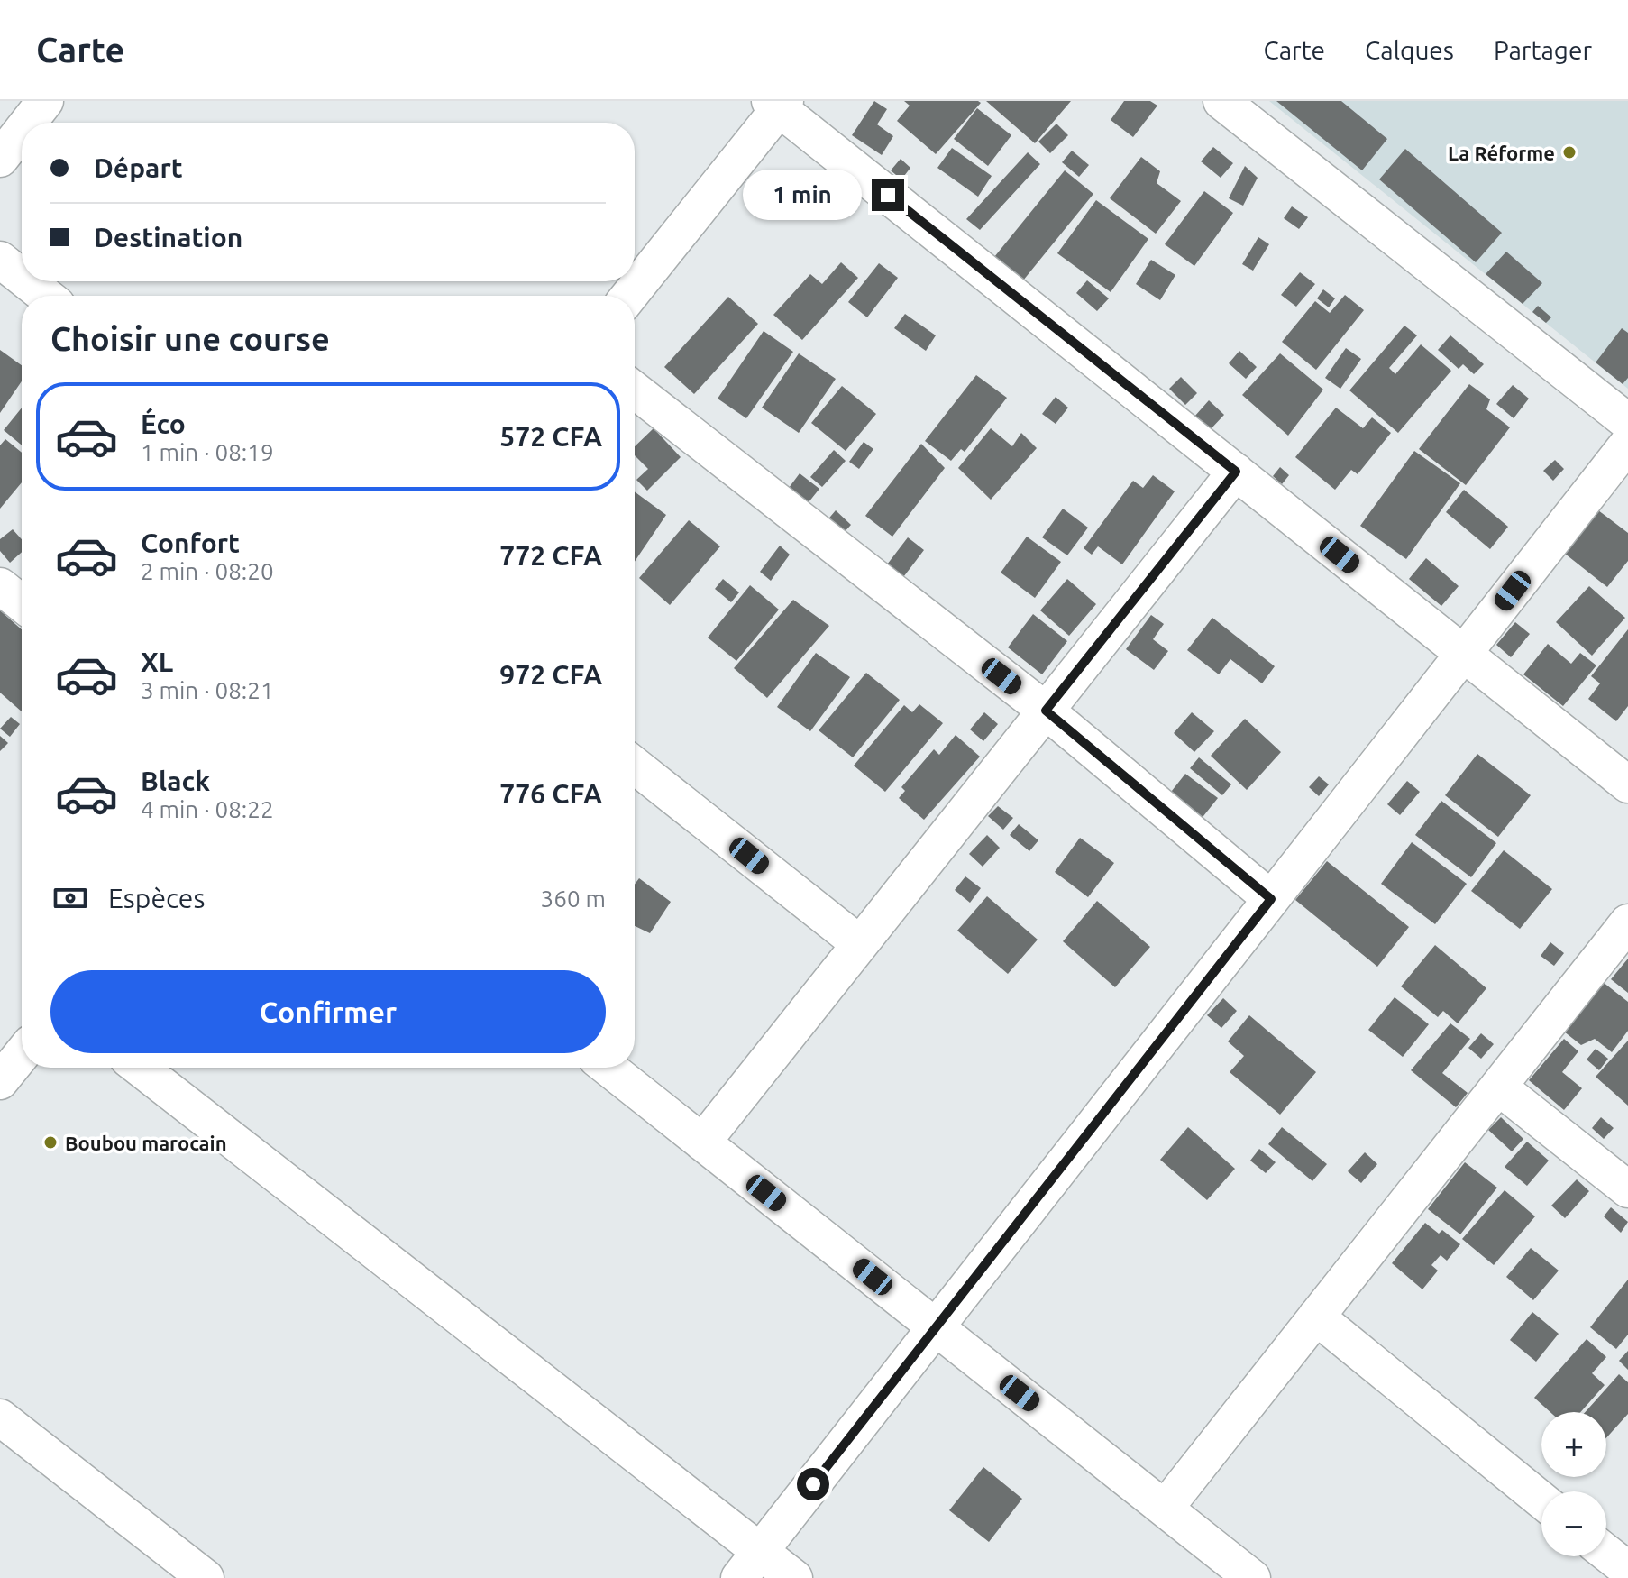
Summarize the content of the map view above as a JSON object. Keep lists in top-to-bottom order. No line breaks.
{"places":["La Réforme","Boubou marocain"],"page":{"header":"Carte","nav":["Carte","Calques","Partager"],"banner":["Départ","Destination"],"bubble":"1 min","heading":"Choisir une course","list":[{"name":"Éco","note":"1 min · 08:19","value":"572 CFA"},{"name":"Confort","note":"2 min · 08:20","value":"772 CFA"},{"name":"XL","note":"3 min · 08:21","value":"972 CFA"},{"name":"Black","note":"4 min · 08:22","value":"776 CFA"}],"pay":["Espèces","360 m"],"buttons":"Confirmer","map_buttons":["+","−"]}}
